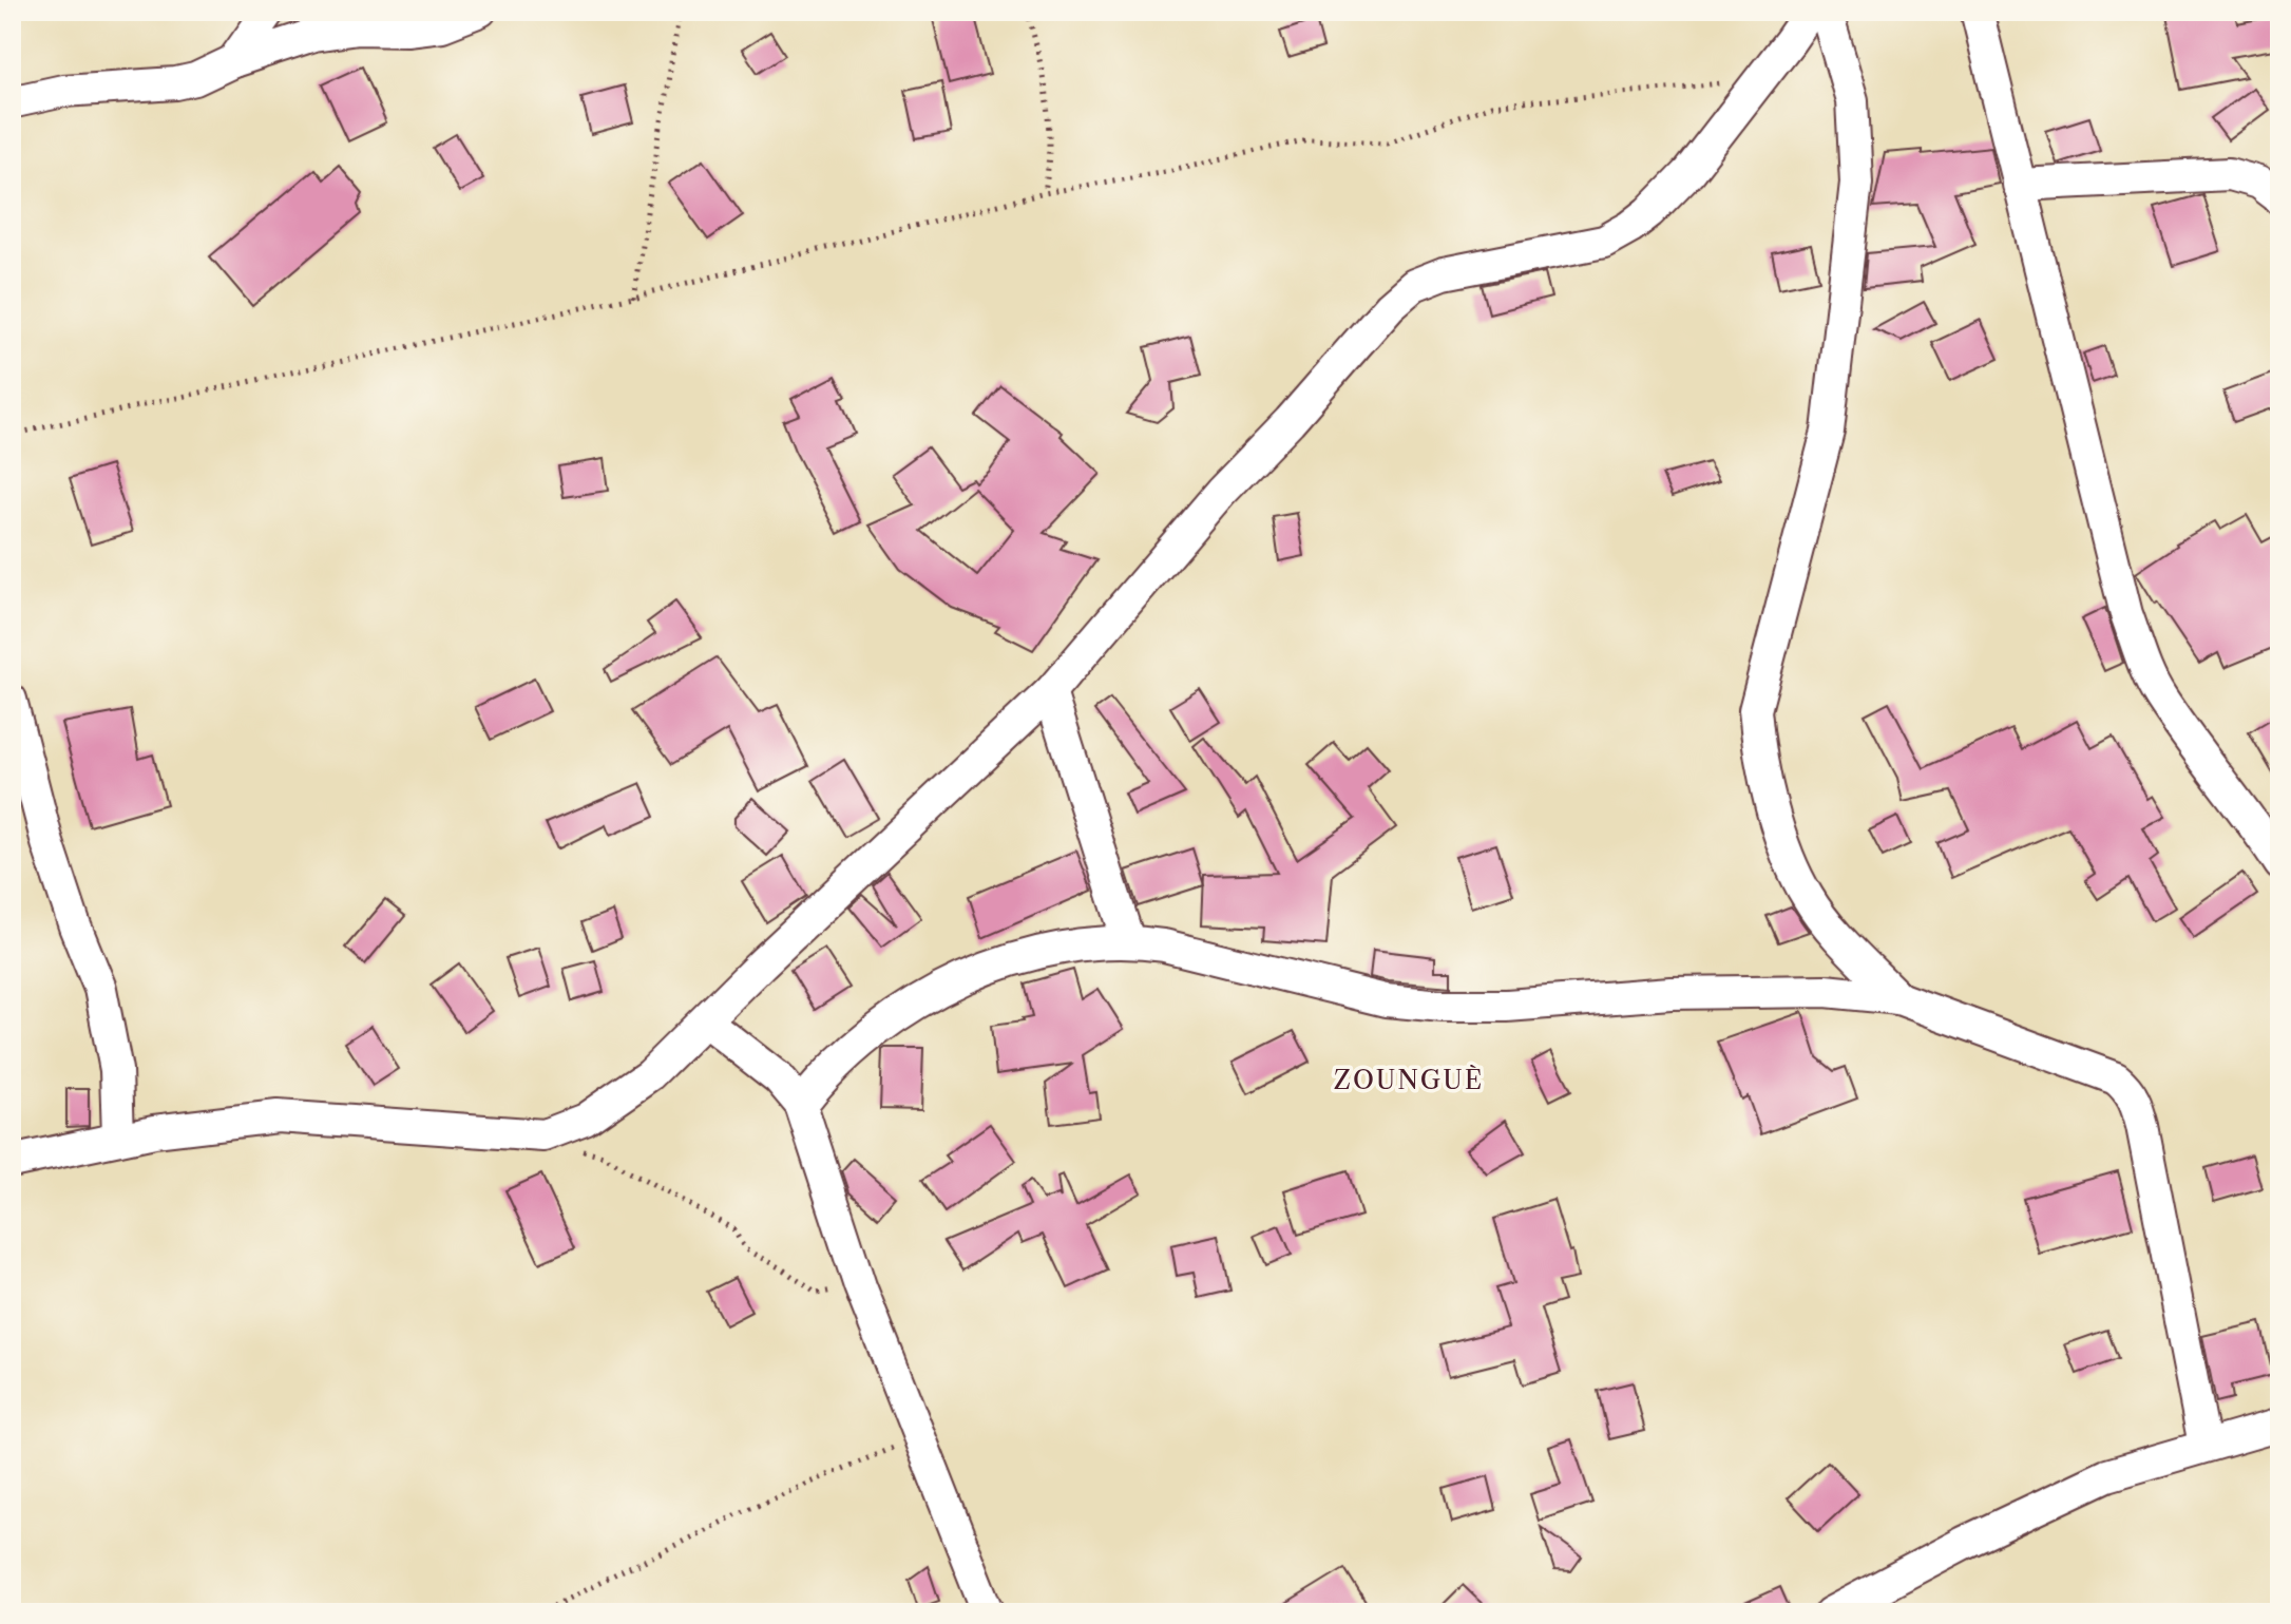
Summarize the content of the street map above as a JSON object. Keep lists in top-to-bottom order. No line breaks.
{"districts":["ZOUNGUÈ"]}
